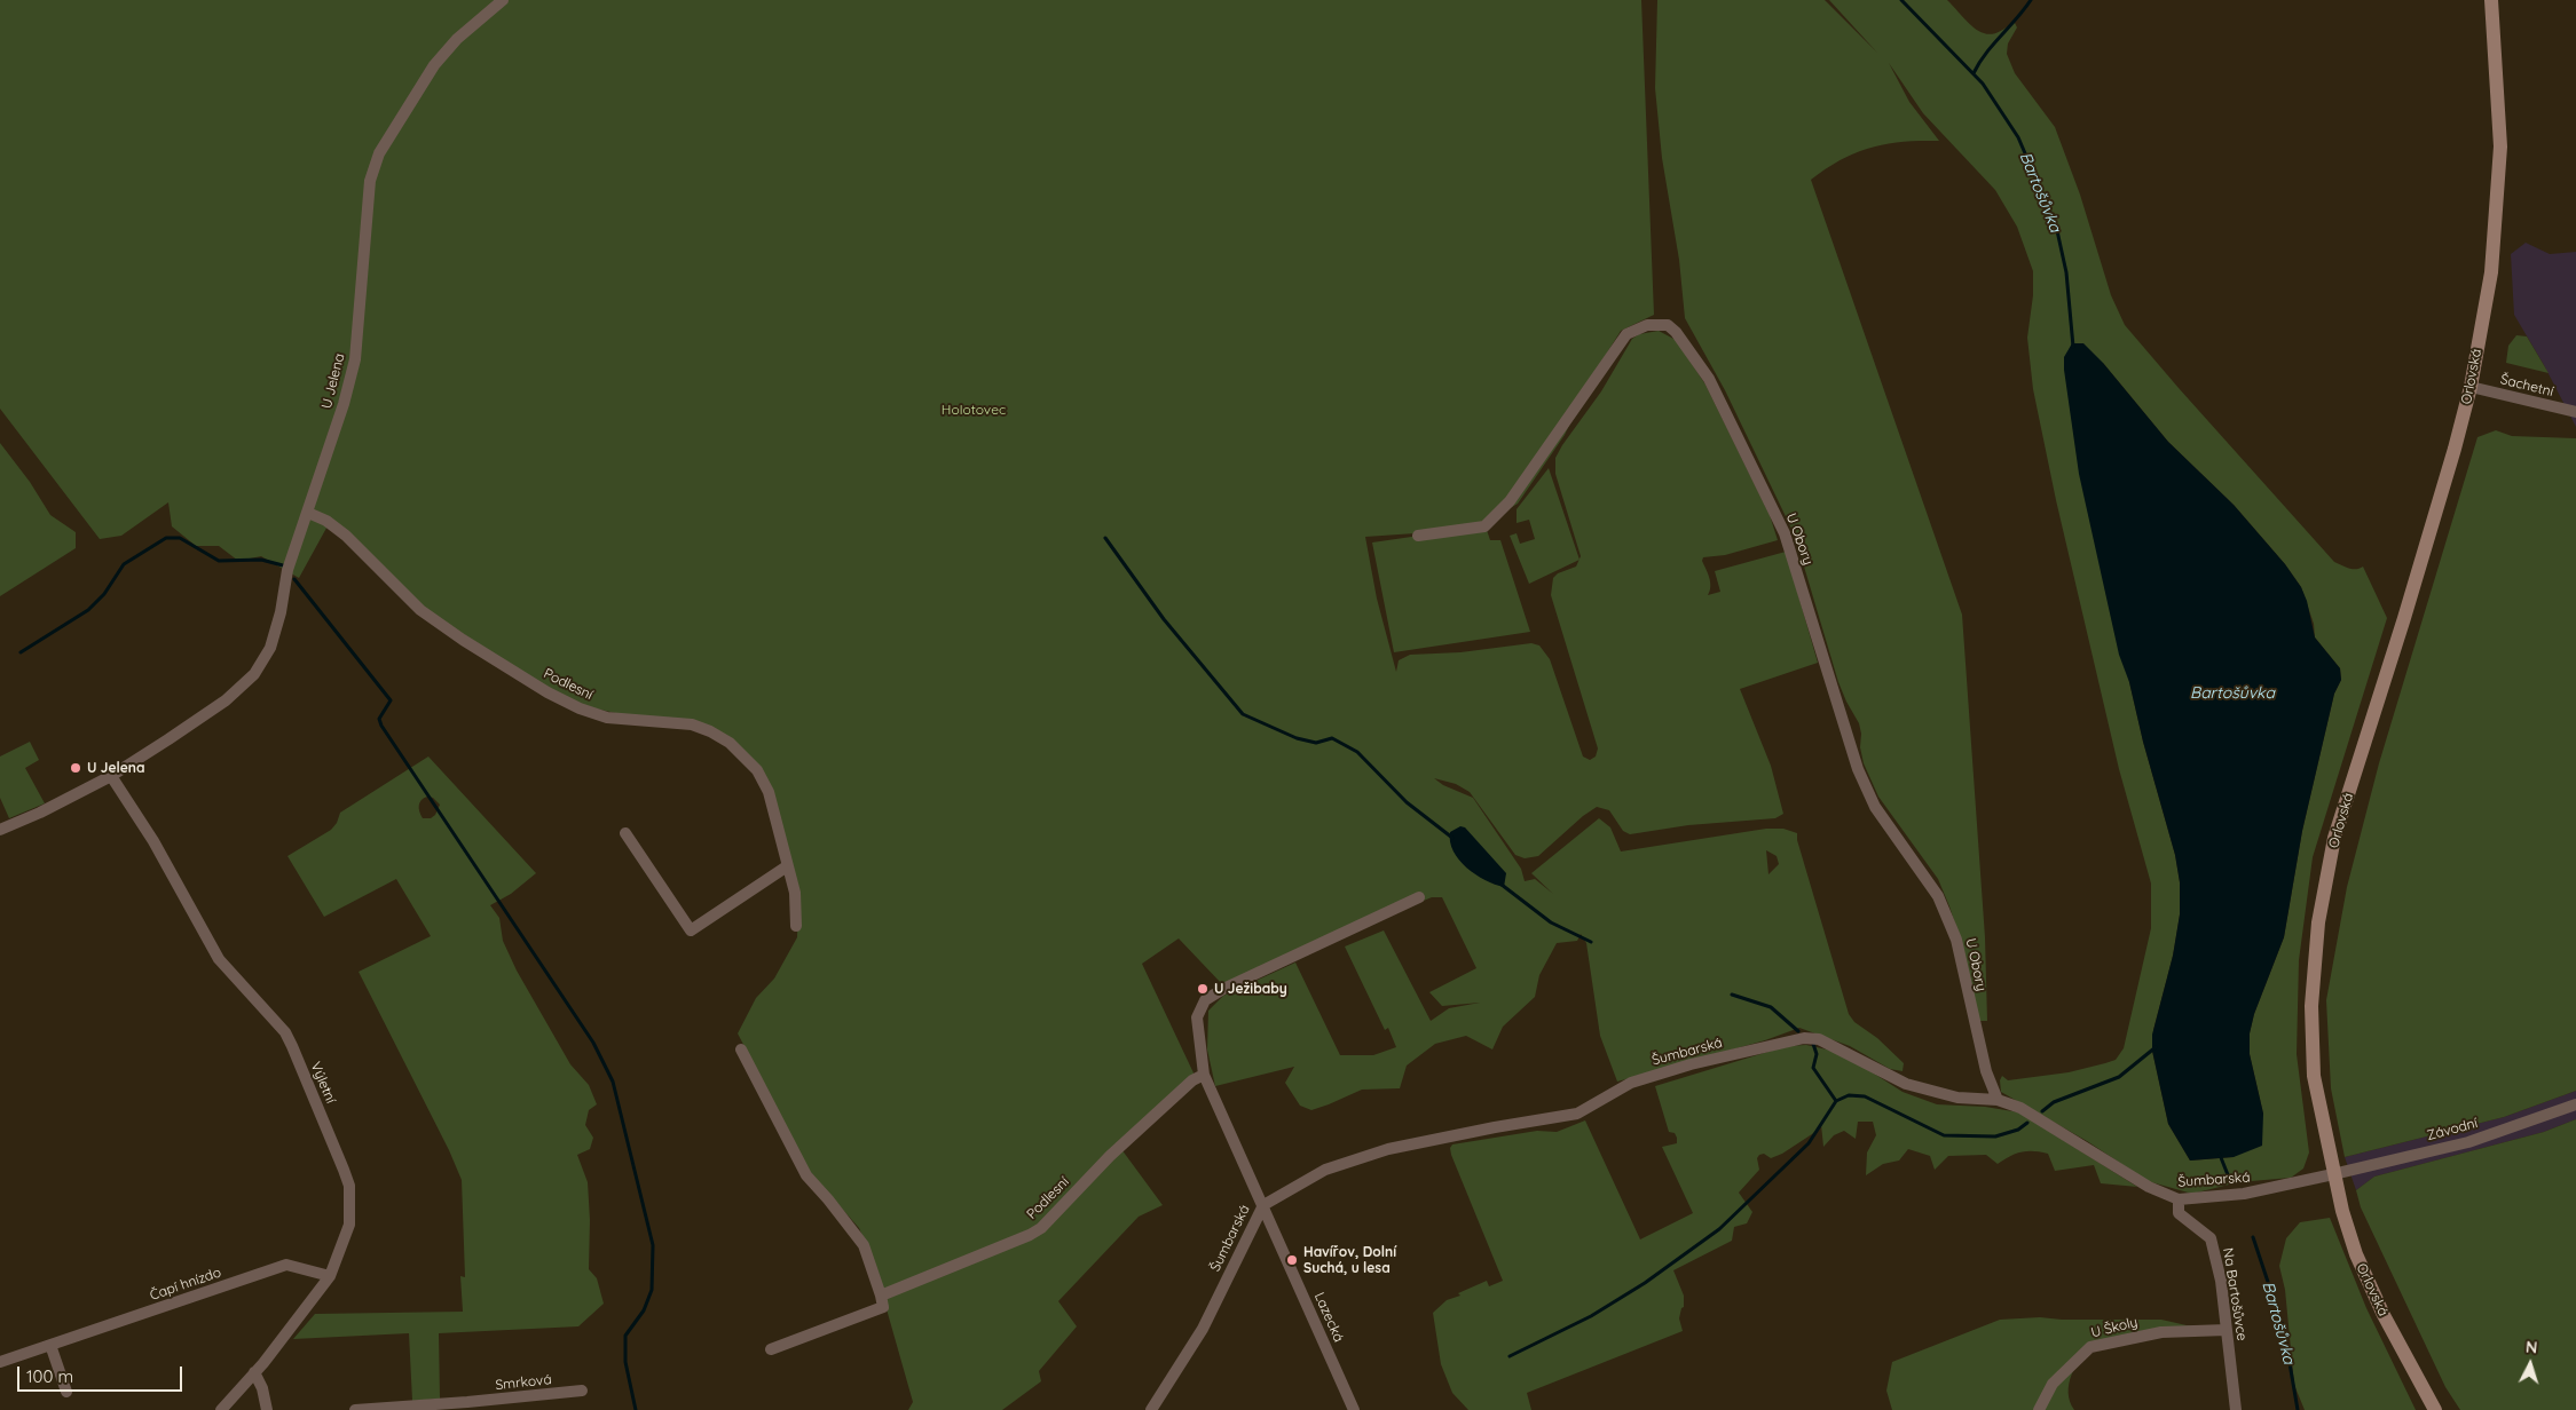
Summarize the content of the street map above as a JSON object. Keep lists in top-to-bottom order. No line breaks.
{"streets":{"street":["Orlovská","U Jelena","Šachetní","U Obory","Podlesní","Šumbarská","Výletní","Závodní","Čapí hnízdo","Na Bartošůvce","Lazecká","U Školy","Smrková"]},"crossings":[["Orlovská","Šachetní"],["Orlovská","Šumbarská"],["Orlovská","Závodní"],["U Jelena","Podlesní"],["U Jelena","Výletní"],["U Obory","Šumbarská"],["Podlesní","Lazecká"],["Šumbarská","Závodní"],["Šumbarská","Na Bartošůvce"],["Šumbarská","Lazecká"],["Výletní","Čapí hnízdo"],["Na Bartošůvce","U Školy"]],"water":["Bartošůvka"],"parks":["Holotovec"],"places":["U Jelena","U Ježibaby","Havířov, Dolní Suchá, u lesa"],"scale_bar":"100 m","north":"top"}
